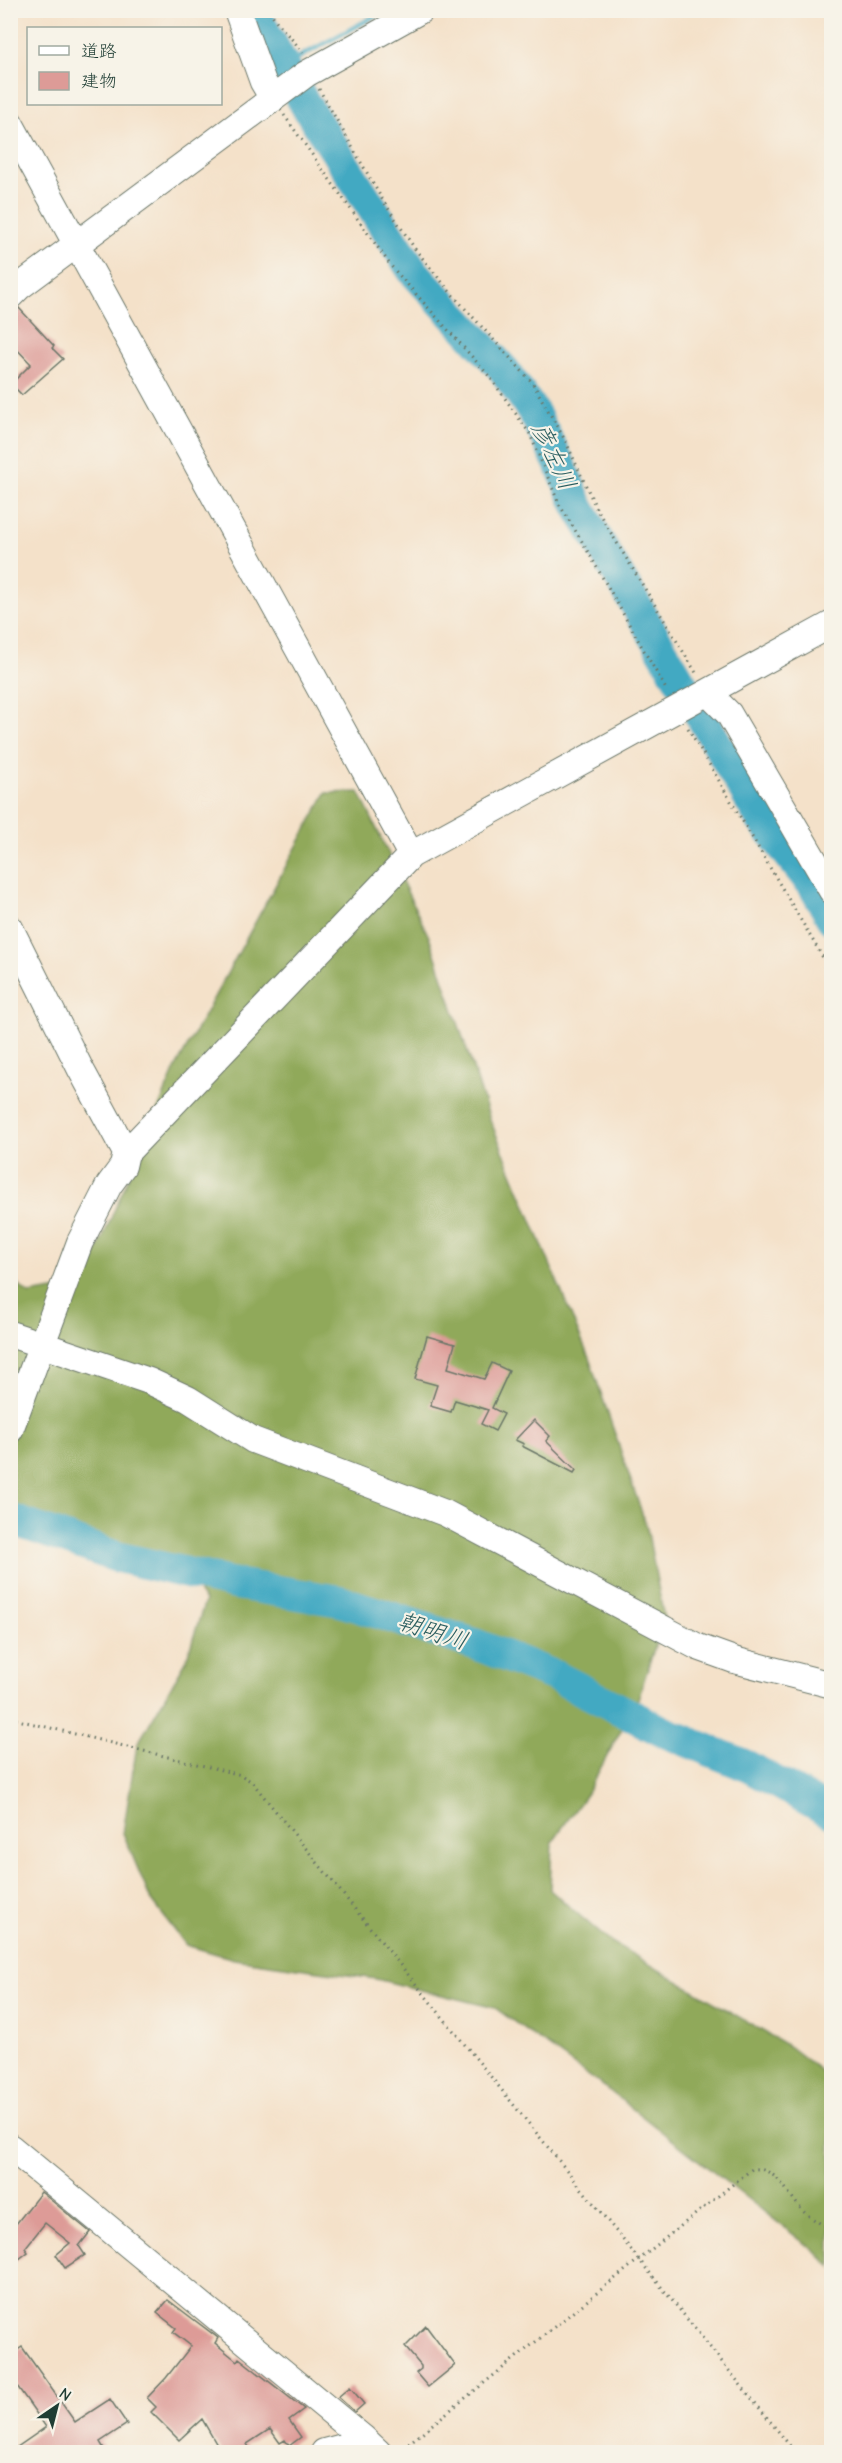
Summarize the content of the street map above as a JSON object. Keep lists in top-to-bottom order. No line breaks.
{"water":["彦左川","朝明川"],"legend":["道路","建物"],"north":"top right"}
